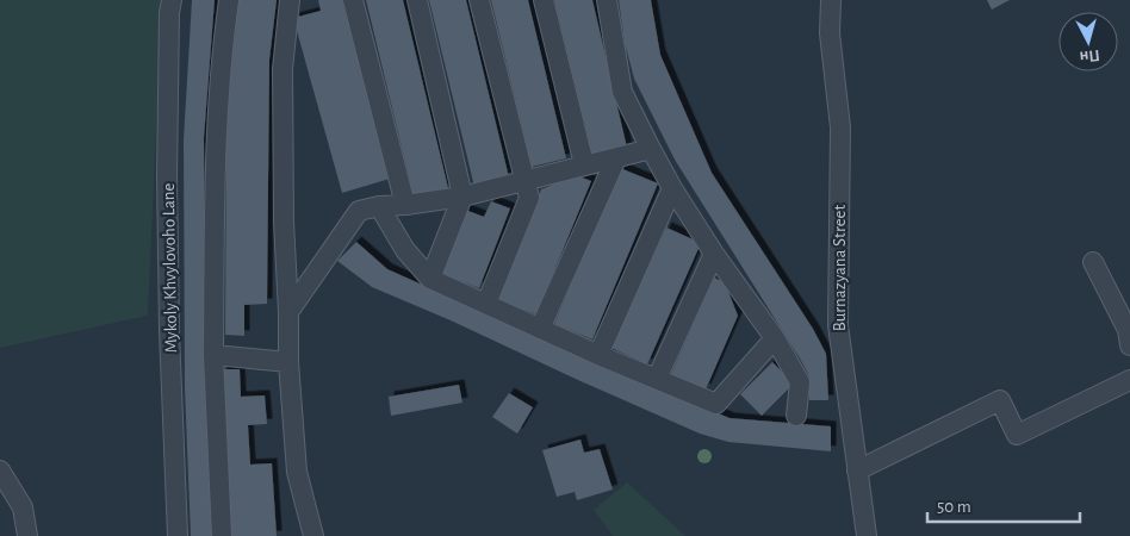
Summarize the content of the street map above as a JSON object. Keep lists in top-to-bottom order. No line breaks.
{"streets":{"street":["Mykoly Khvylovoho Lane","Burnazyana Street"]},"scale_bar":"50 m","north":"bottom"}
